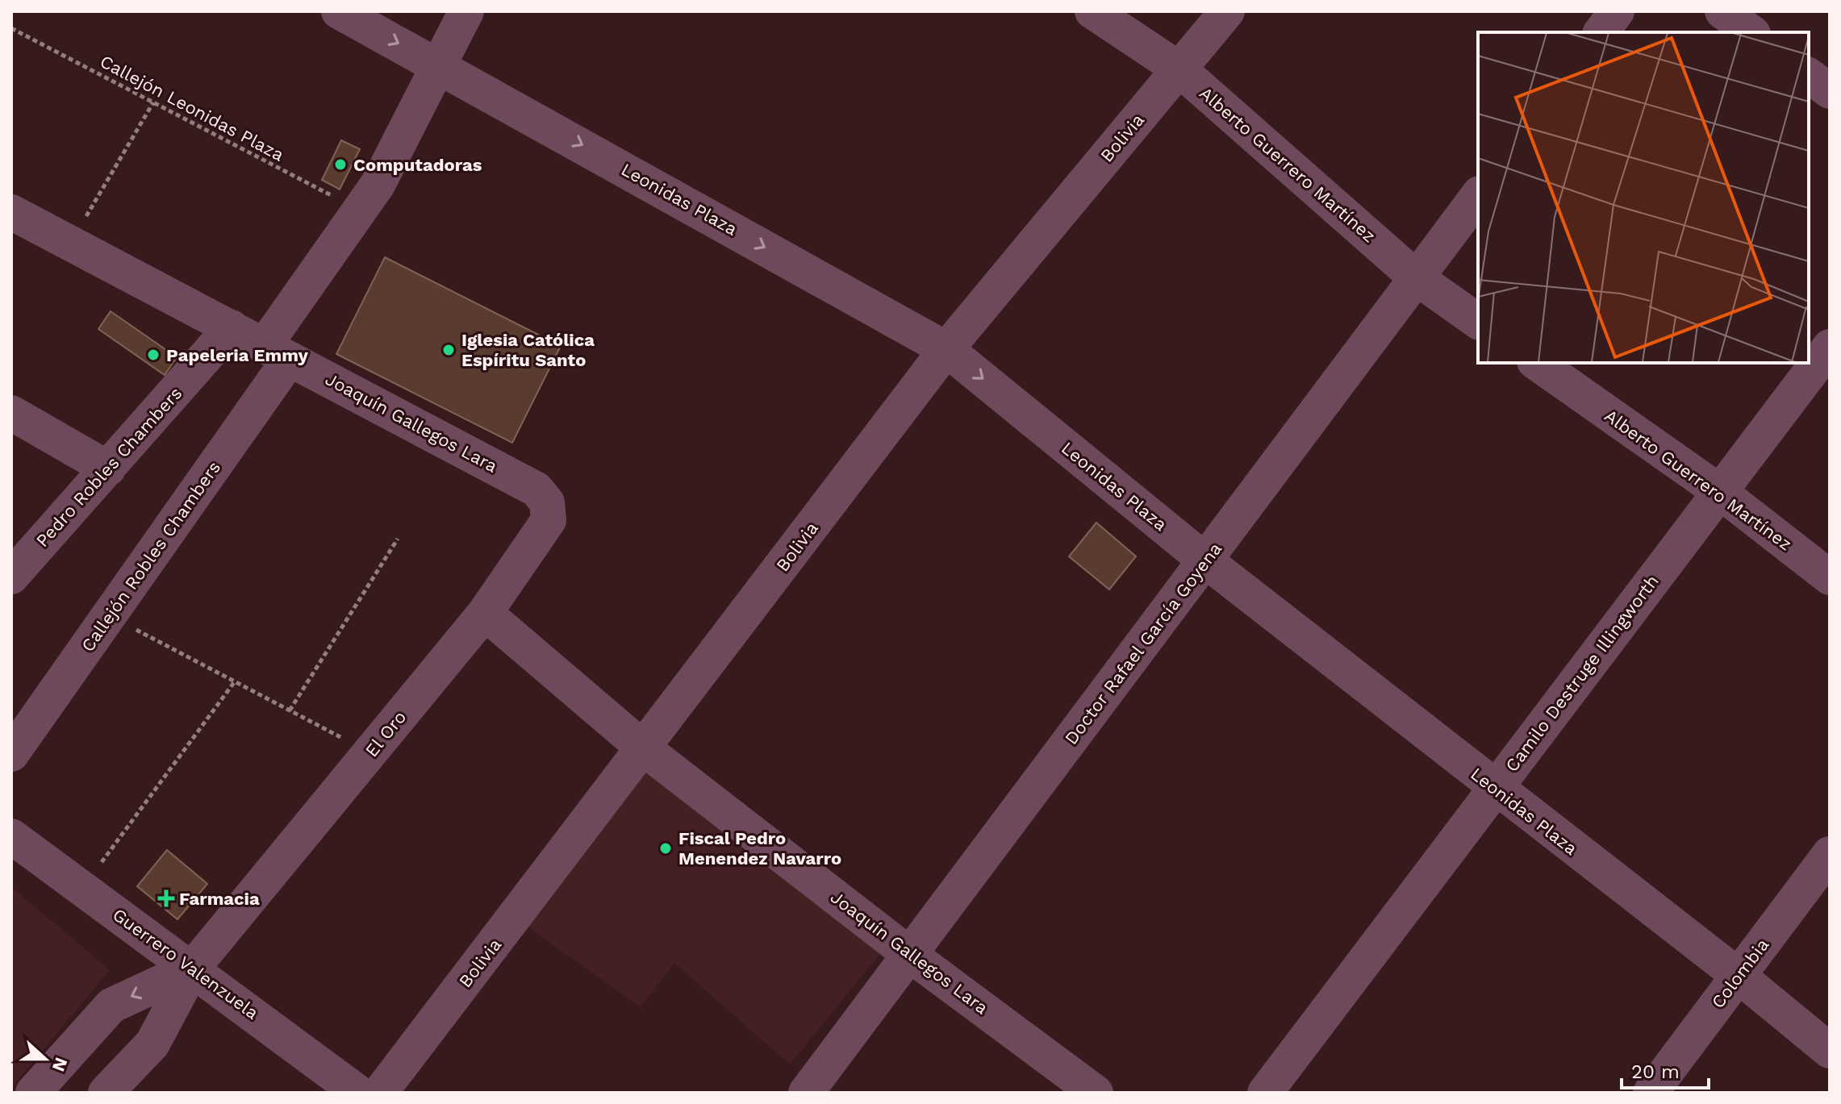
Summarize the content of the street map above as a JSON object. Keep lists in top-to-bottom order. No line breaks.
{"streets":{"street":["Bolivia","Alberto Guerrero Martínez","Leonidas Plaza","Joaquín Gallegos Lara","Pedro Robles Chambers","Callejón Robles Chambers","Doctor Rafael García Goyena","Camilo Destruge Illingworth","El Oro","Guerrero Valenzuela","Colombia"],"path":["Callejón Leonidas Plaza"]},"crossings":[["Bolivia","Alberto Guerrero Martínez"],["Bolivia","Leonidas Plaza"],["Bolivia","Joaquín Gallegos Lara"],["Alberto Guerrero Martínez","Doctor Rafael García Goyena"],["Alberto Guerrero Martínez","Camilo Destruge Illingworth"],["Leonidas Plaza","Doctor Rafael García Goyena"],["Leonidas Plaza","Camilo Destruge Illingworth"],["Leonidas Plaza","Colombia"],["Joaquín Gallegos Lara","Pedro Robles Chambers"],["Joaquín Gallegos Lara","Callejón Robles Chambers"],["Joaquín Gallegos Lara","Doctor Rafael García Goyena"],["Joaquín Gallegos Lara","El Oro"],["El Oro","Guerrero Valenzuela"]],"one_way":["Leonidas Plaza"],"places":{"other":["Computadoras","Iglesia Católica Espíritu Santo","Papeleria Emmy","Fiscal Pedro Menendez Navarro"],"health":["Farmacia"]},"scale_bar":"20 m","north":"right"}
